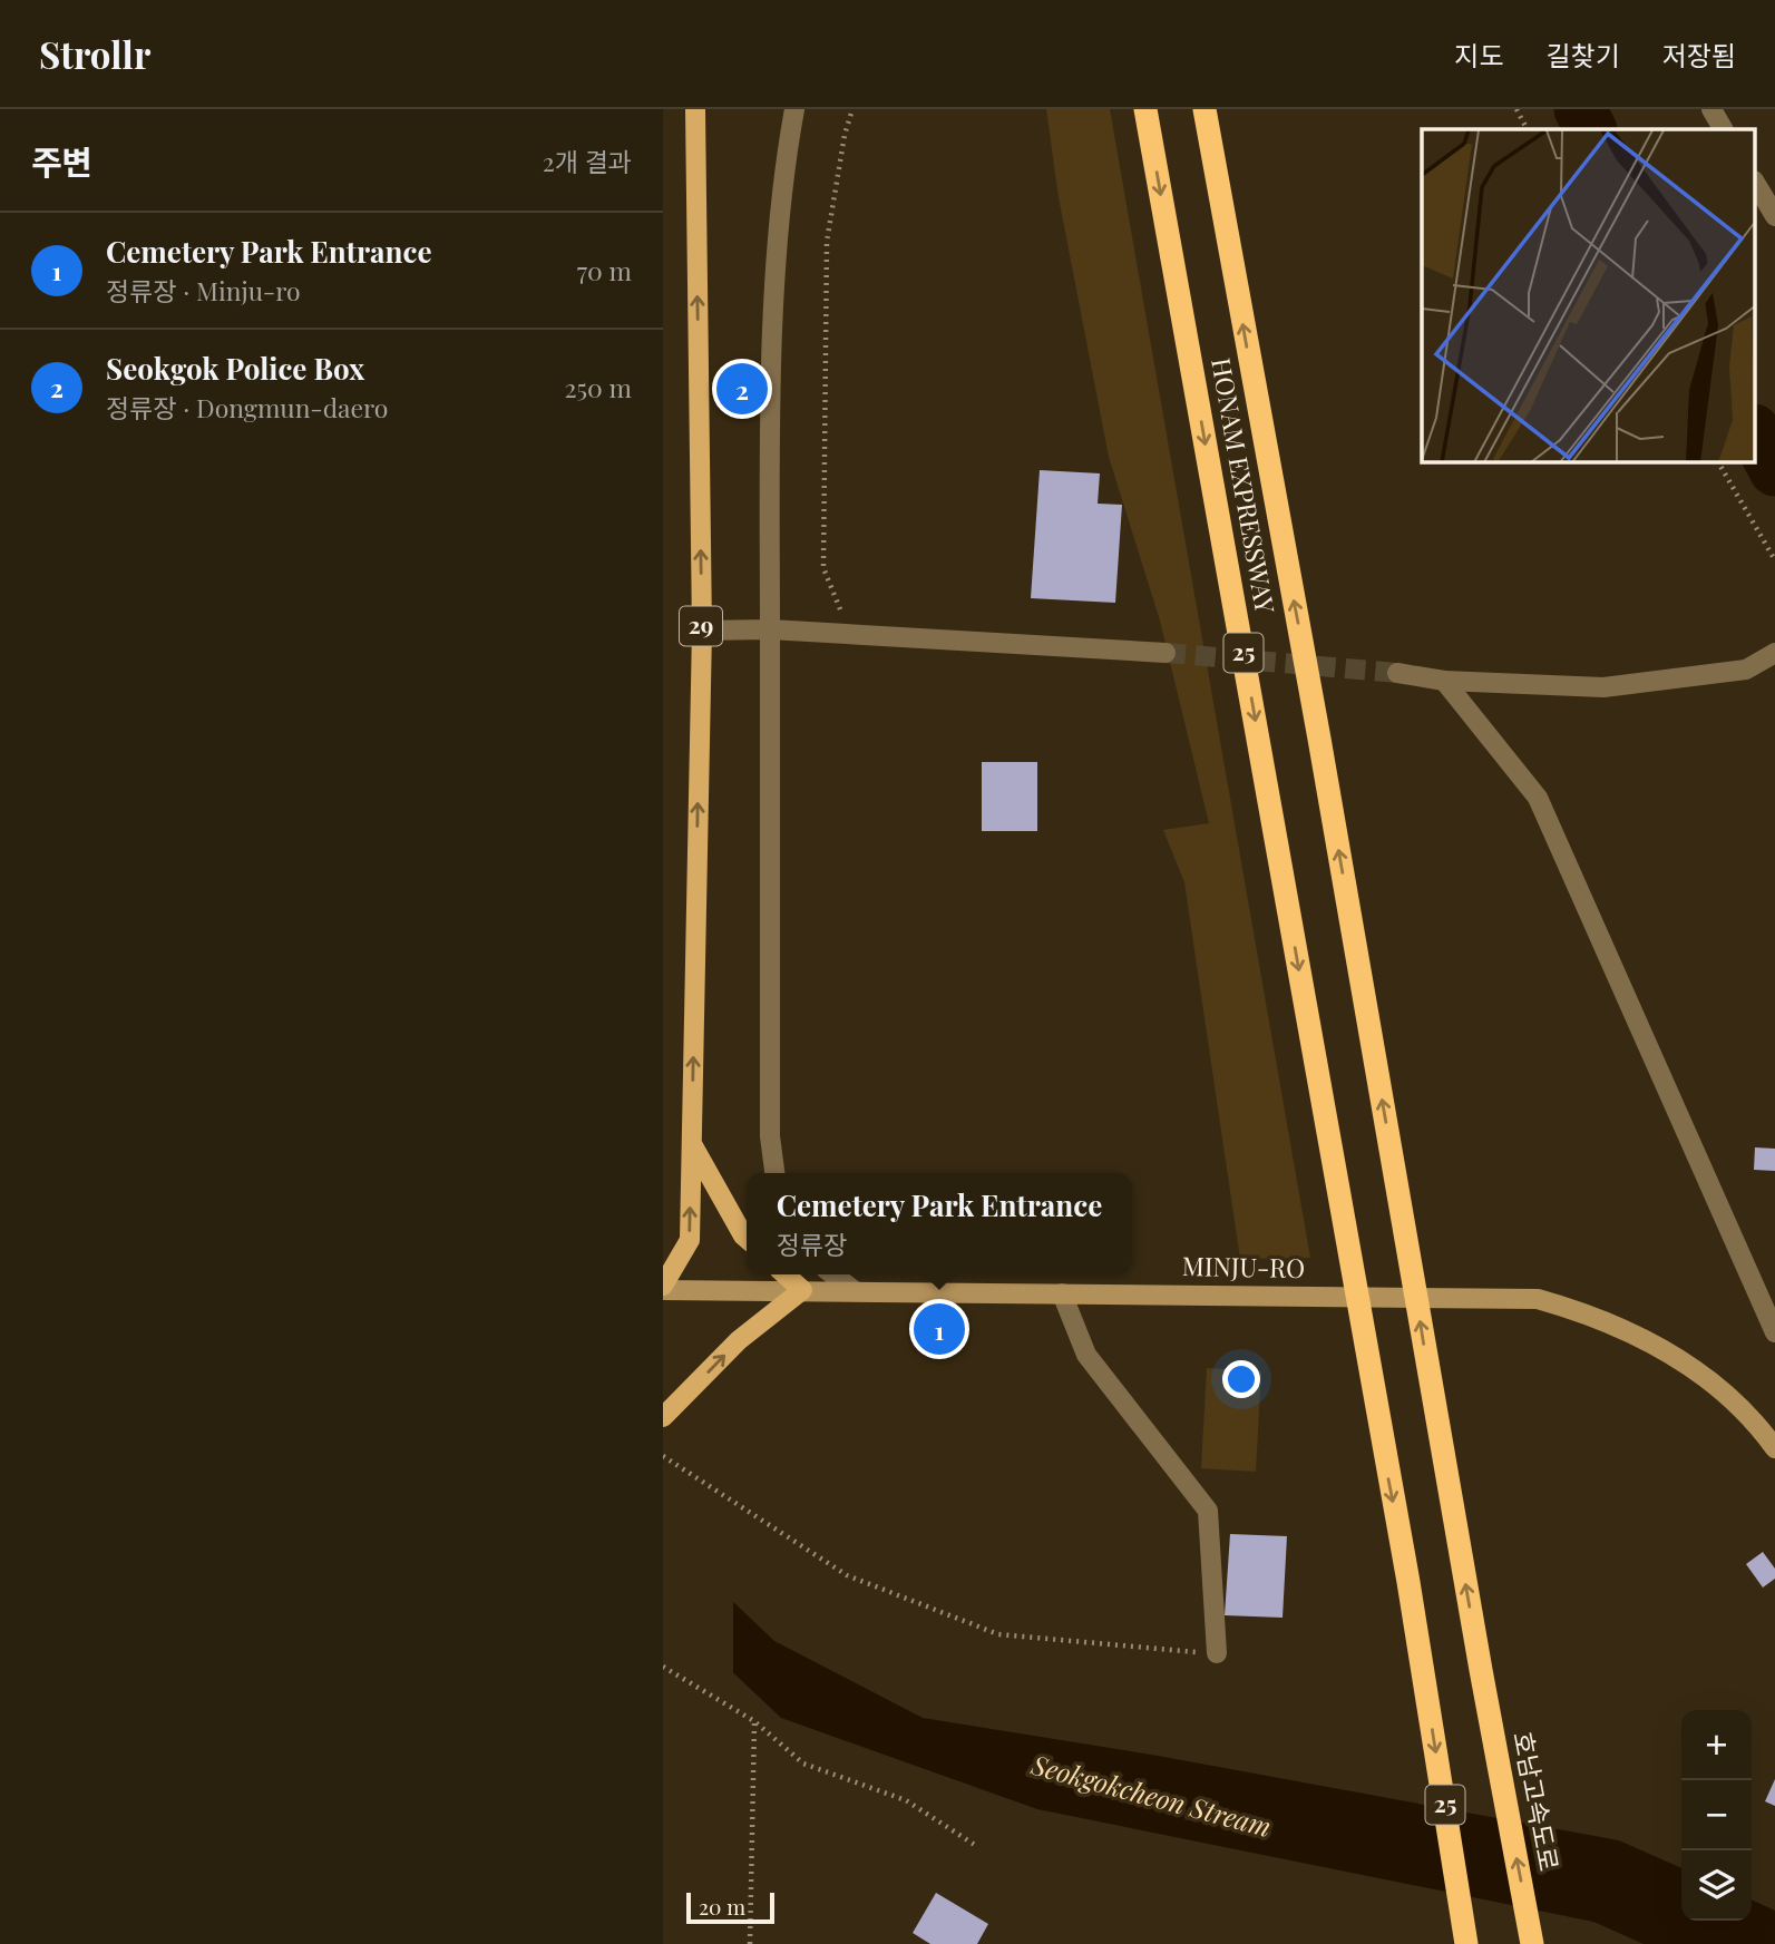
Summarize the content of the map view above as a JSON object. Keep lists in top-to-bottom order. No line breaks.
{"streets":{"highway":["HONAM EXPRESSWAY","25","호남고속도로"],"main road":["29","MINJU-RO"]},"crossings":[["HONAM EXPRESSWAY","호남고속도로"],["29","MINJU-RO"]],"one_way":["호남고속도로"],"water":["Seokgokcheon Stream"],"scale_bar":"20 m","page":{"header":"Strollr","nav":["지도","길찾기","저장됨"],"heading":["주변","2개 결과"],"list":[{"mark":"1","name":"Cemetery Park Entrance","note":"정류장 · Minju-ro","value":"70 m"},{"mark":"2","name":"Seokgok Police Box","note":"정류장 · Dongmun-daero","value":"250 m"}],"pins":["2","1"],"popup":["Cemetery Park Entrance","정류장"],"map_buttons":["+","−"],"scale":"20 m"}}
